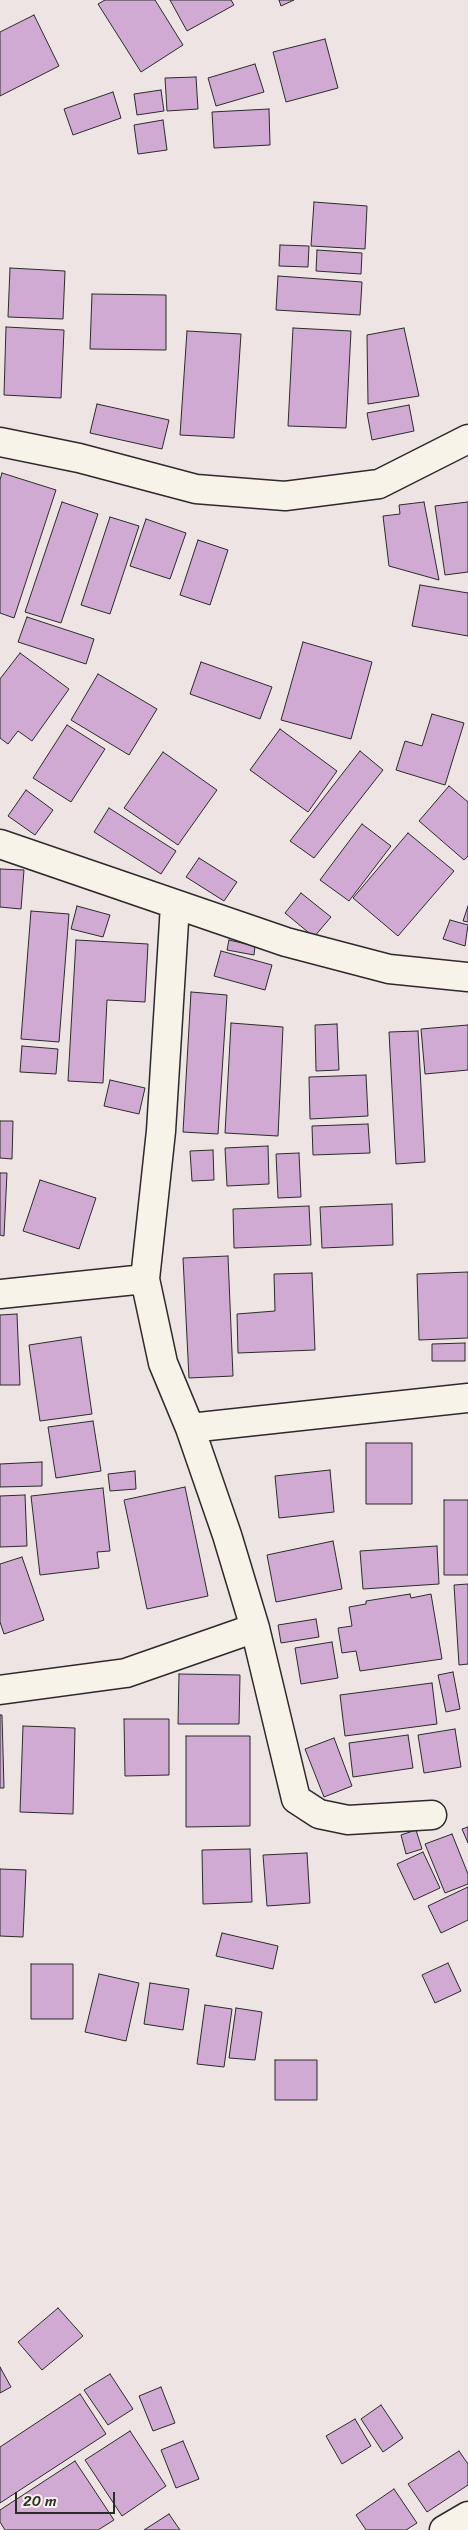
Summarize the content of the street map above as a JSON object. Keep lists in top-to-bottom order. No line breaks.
{"scale_bar":"20 m"}
